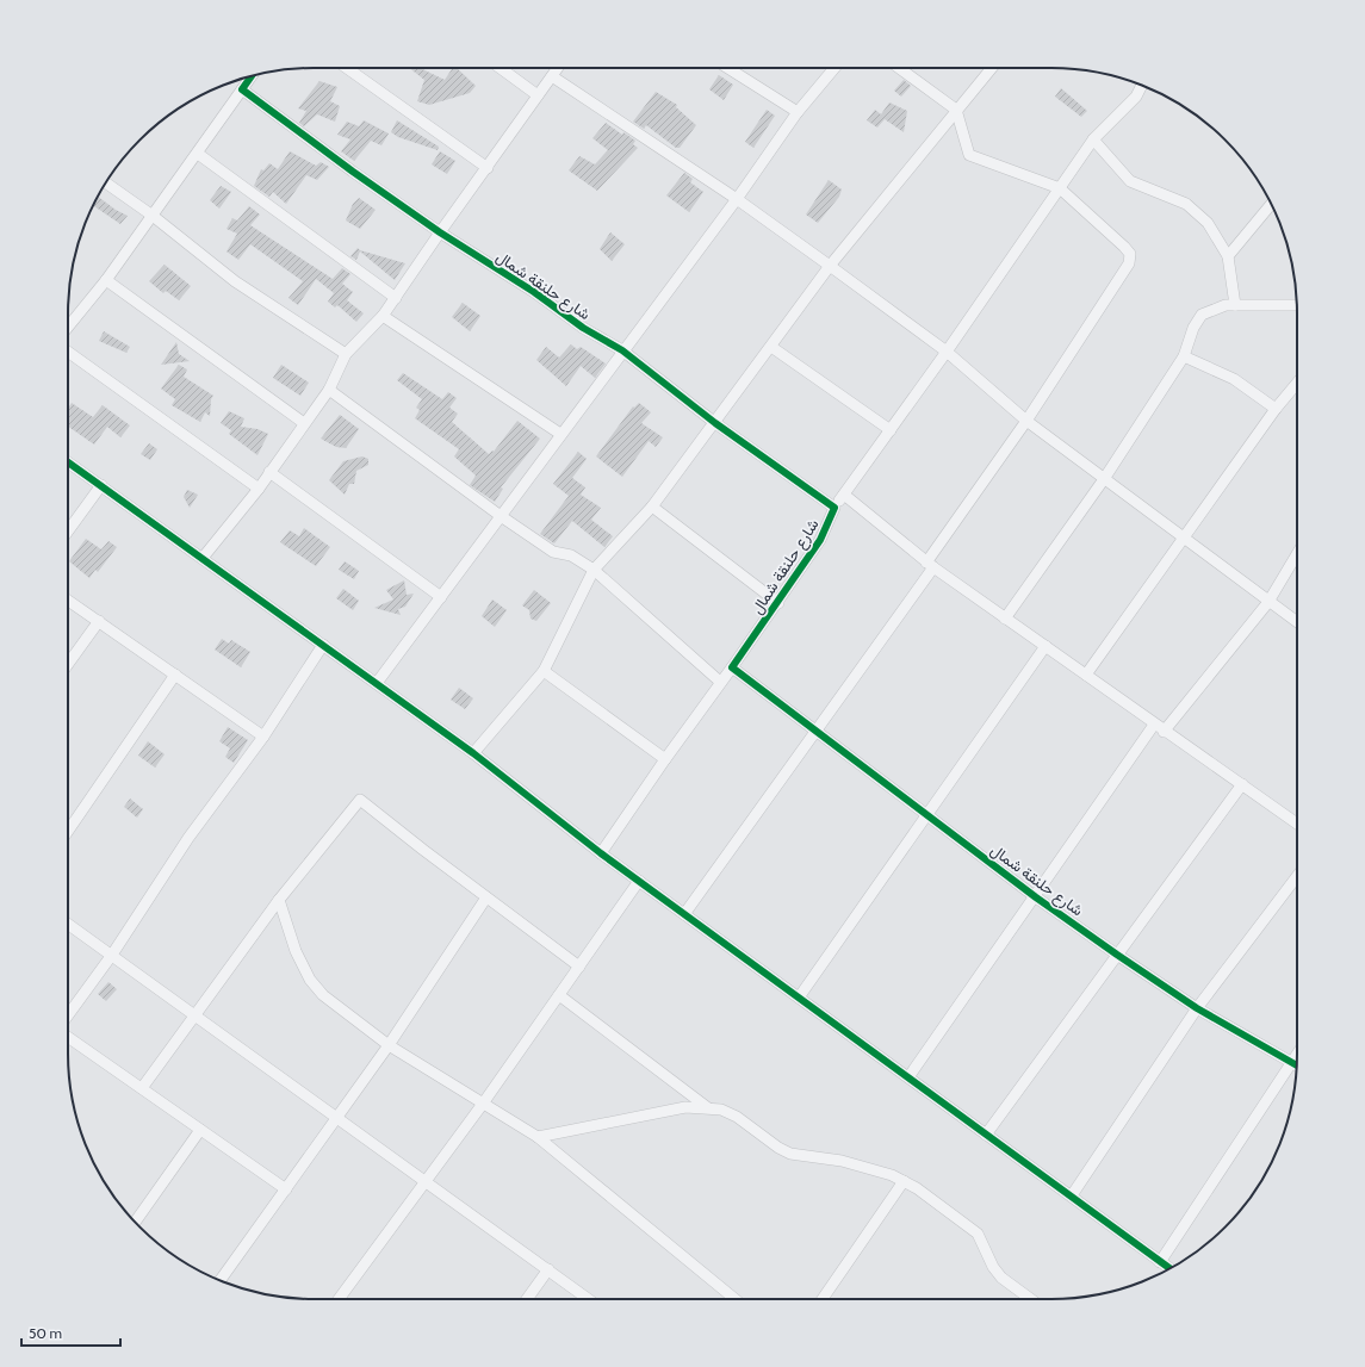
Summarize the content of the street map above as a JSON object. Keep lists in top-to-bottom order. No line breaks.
{"streets":{"street":["شارع حلنقة شمال"]},"scale_bar":"50 m"}
